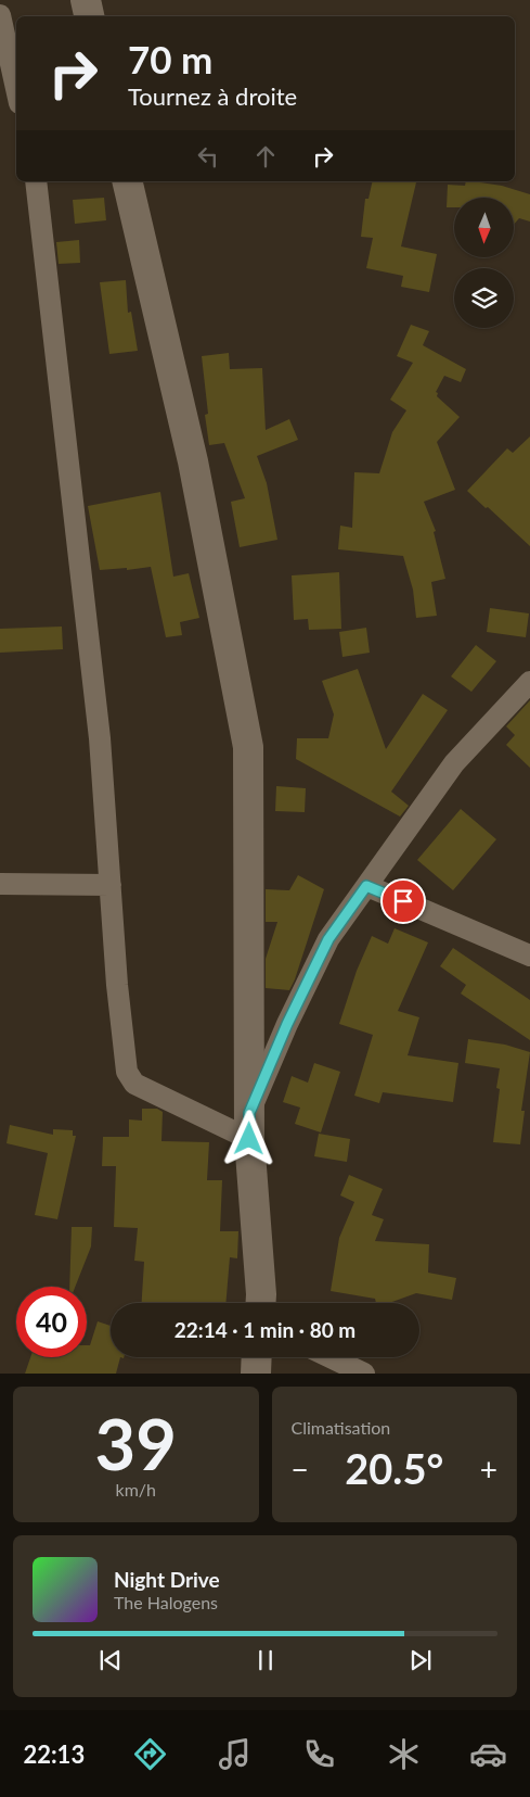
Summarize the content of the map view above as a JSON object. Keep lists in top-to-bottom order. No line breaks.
{"north":"bottom","page":{"turn":["70 m","Tournez à droite"],"limit":"40","trip":"22:14 · 1 min · 80 m","tile":[["39","km/h"],"Climatisation"],"heat":["−","20.5°","+"],"song":["Night Drive","The Halogens"],"tabs":"22:13"}}
